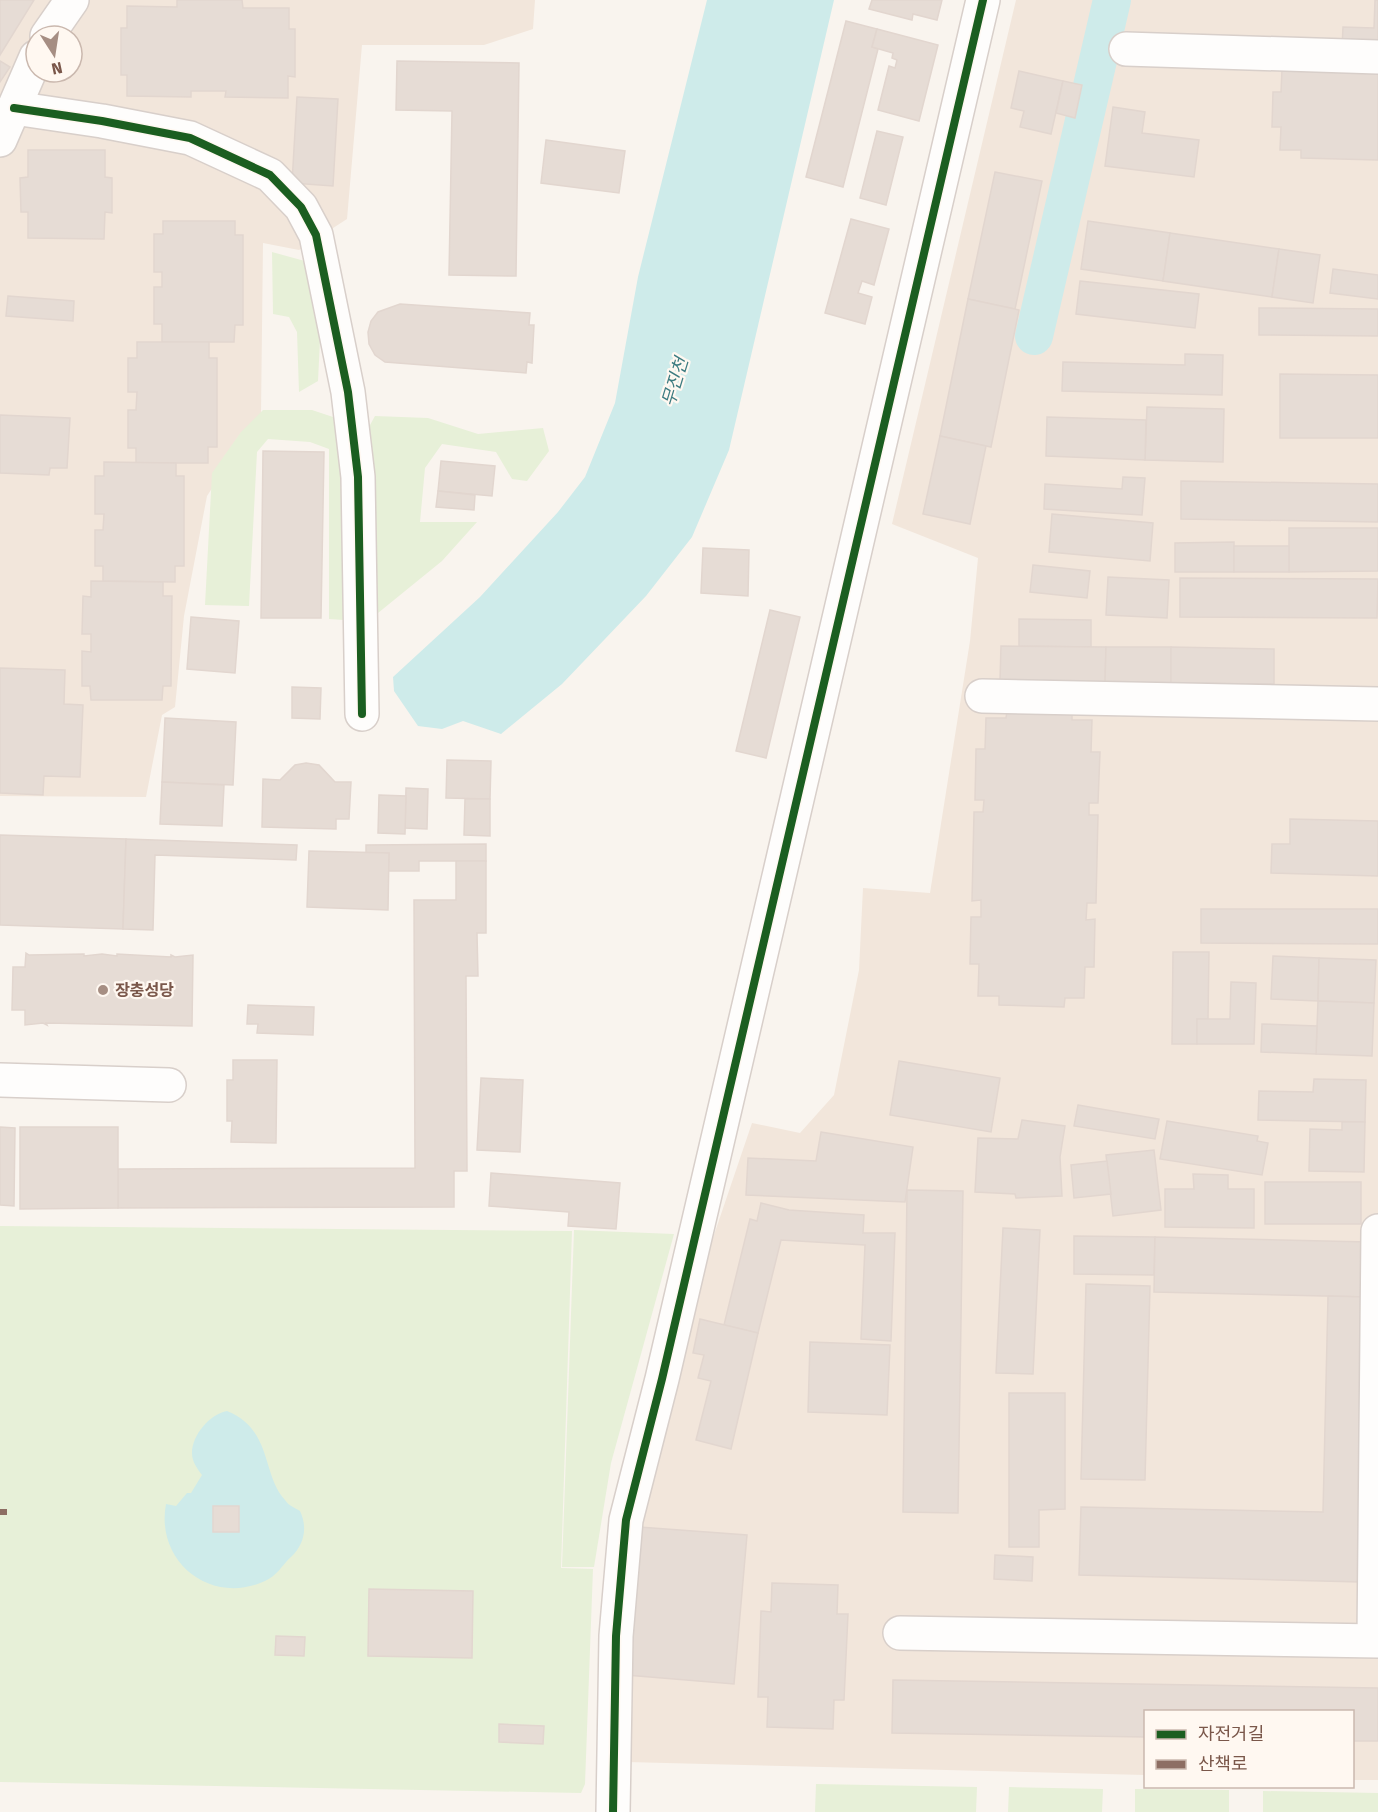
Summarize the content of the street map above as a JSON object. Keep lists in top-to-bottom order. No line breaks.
{"water":["무진천"],"places":["장충성당"],"legend":["자전거길","산책로"],"north":"bottom"}
